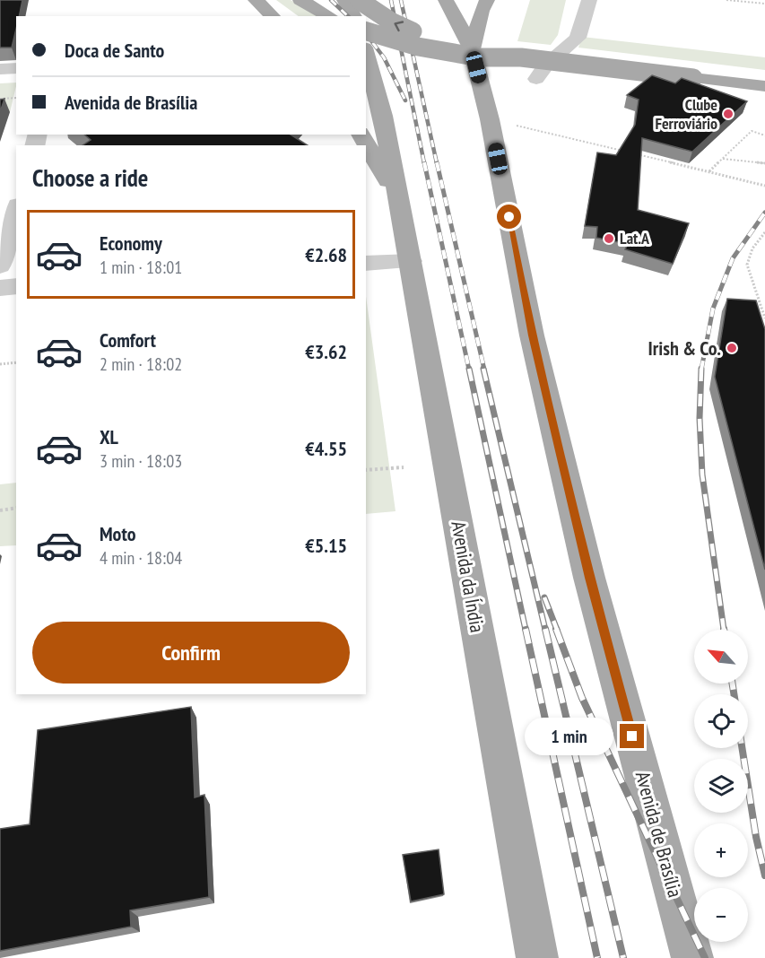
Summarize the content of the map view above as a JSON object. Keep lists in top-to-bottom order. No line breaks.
{"streets":{"main road":["Avenida da Índia","Avenida de Brasília"]},"places":["Clube Ferroviário","Lat.A","Irish & Co."],"north":"top left","page":{"banner":["Doca de Santo","Avenida de Brasília"],"heading":"Choose a ride","list":[{"name":"Economy","note":"1 min · 18:01","value":"€2.68"},{"name":"Comfort","note":"2 min · 18:02","value":"€3.62"},{"name":"XL","note":"3 min · 18:03","value":"€4.55"},{"name":"Moto","note":"4 min · 18:04","value":"€5.15"}],"buttons":"Confirm","map_buttons":["+","−"],"bubble":"1 min"}}
